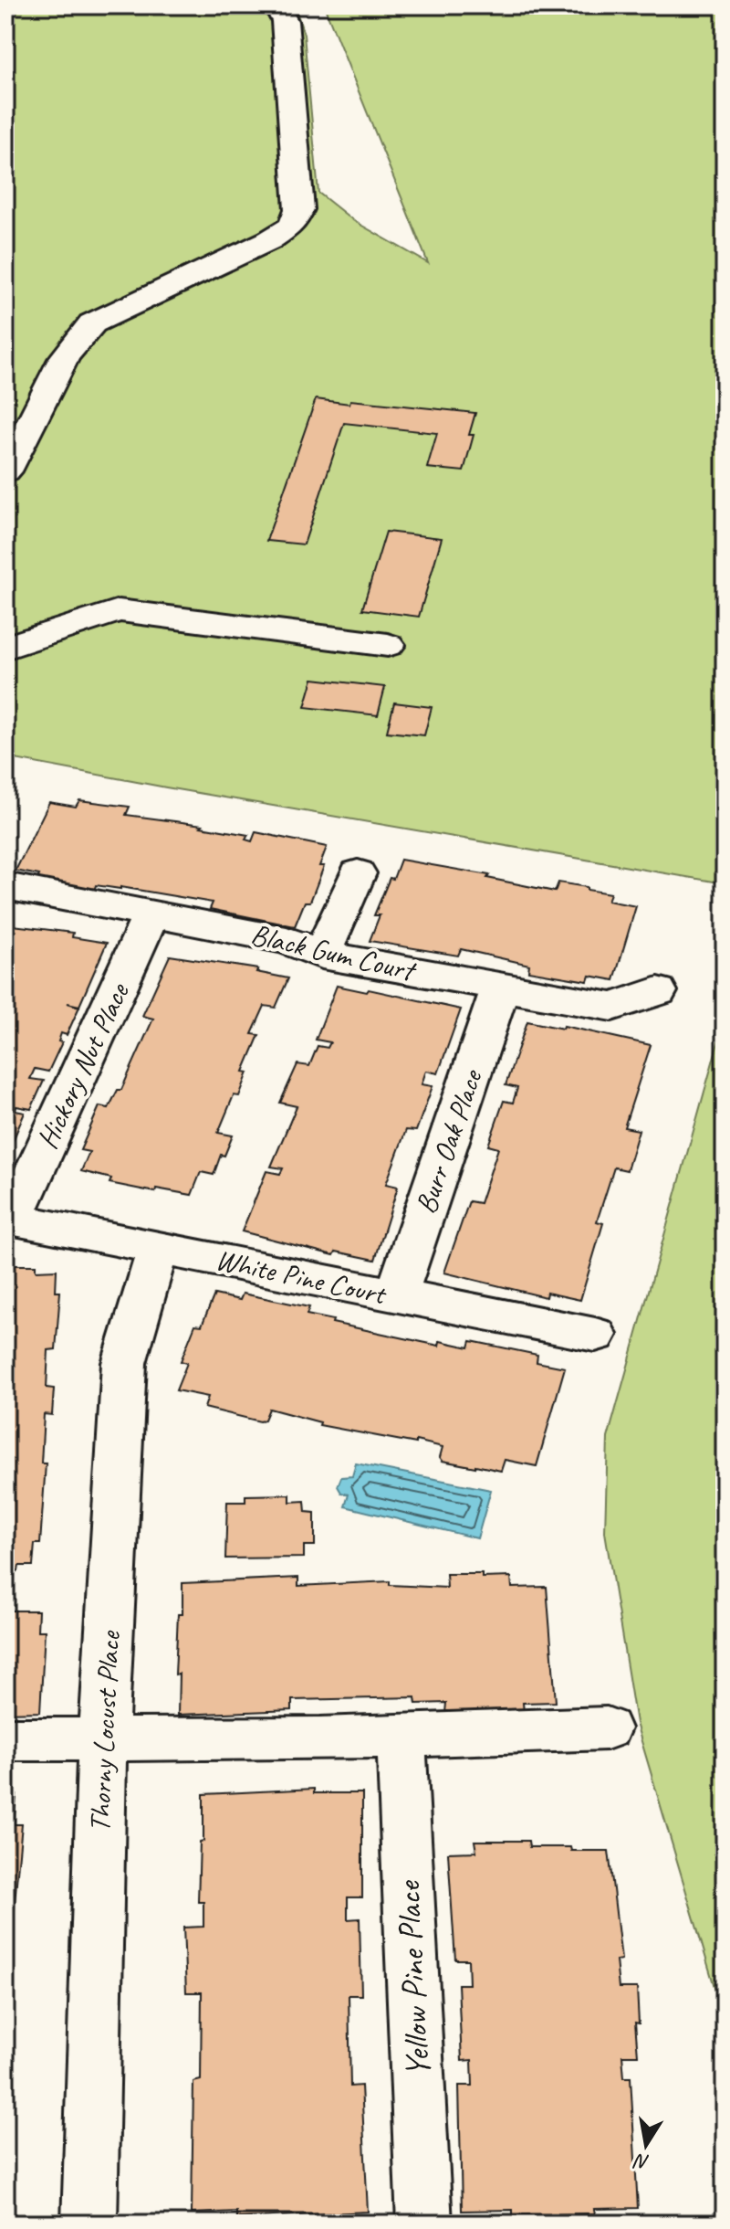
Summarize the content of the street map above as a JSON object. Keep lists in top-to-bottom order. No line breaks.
{"streets":{"street":["Black Gum Court","Hickory Nut Place","Burr Oak Place","White Pine Court","Thorny Locust Place","Yellow Pine Place"]},"crossings":[["Black Gum Court","Hickory Nut Place"],["Black Gum Court","Burr Oak Place"],["Hickory Nut Place","White Pine Court"],["Burr Oak Place","White Pine Court"],["White Pine Court","Thorny Locust Place"]],"north":"bottom"}
